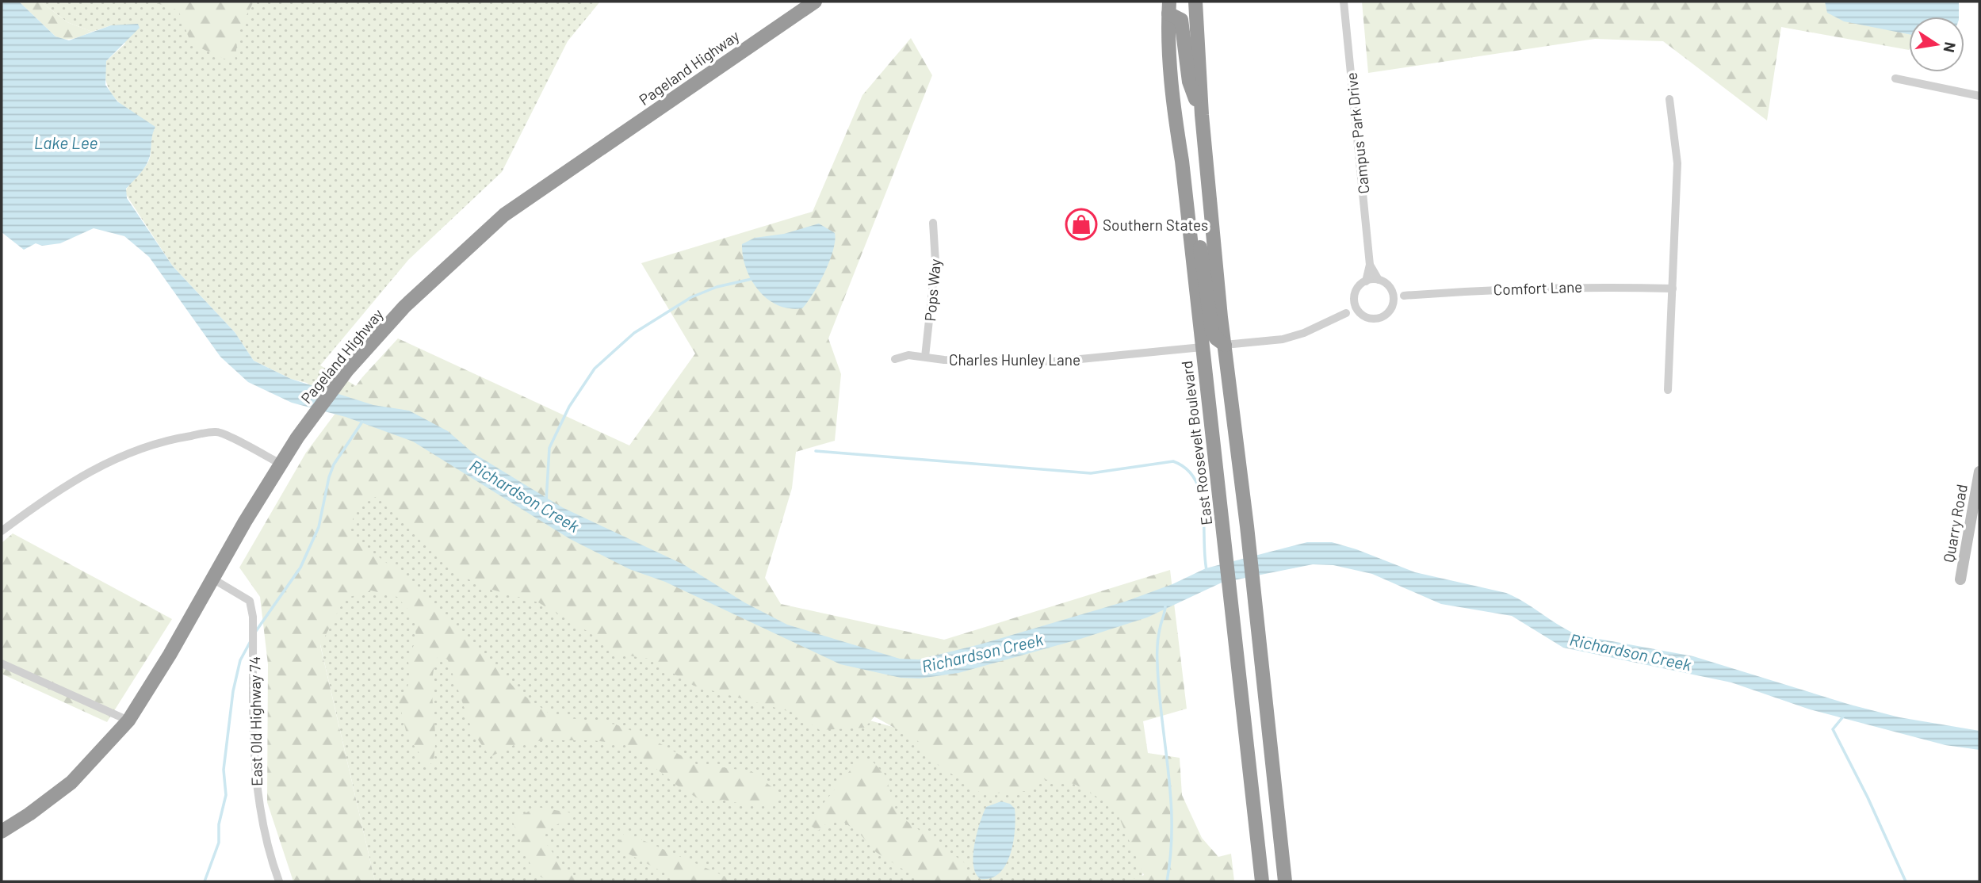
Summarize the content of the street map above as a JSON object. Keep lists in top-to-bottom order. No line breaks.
{"streets":{"highway":["Pageland Highway","East Roosevelt Boulevard"],"street":["Campus Park Drive","Comfort Lane","Pops Way","Charles Hunley Lane","Quarry Road","East Old Highway 74"]},"crossings":[["Pageland Highway","East Old Highway 74"],["Campus Park Drive","Comfort Lane"],["Pops Way","Charles Hunley Lane"],["Charles Hunley Lane","East Roosevelt Boulevard"]],"water":["Lake Lee","Richardson Creek"],"places":{"shop":["Southern States"]},"north":"right"}
